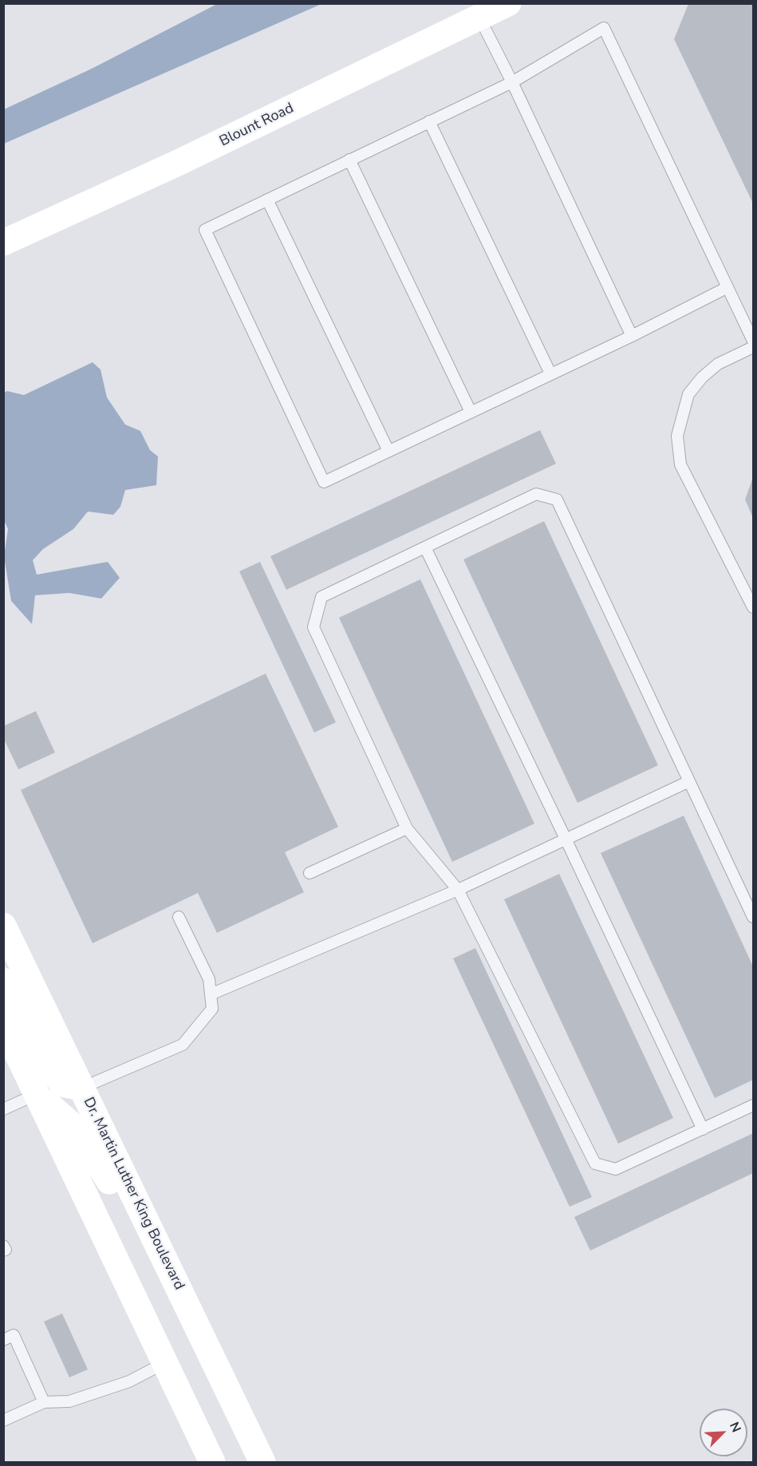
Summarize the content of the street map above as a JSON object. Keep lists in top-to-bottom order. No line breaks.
{"streets":{"main road":["Blount Road","Dr. Martin Luther King Boulevard"]},"north":"top right"}
